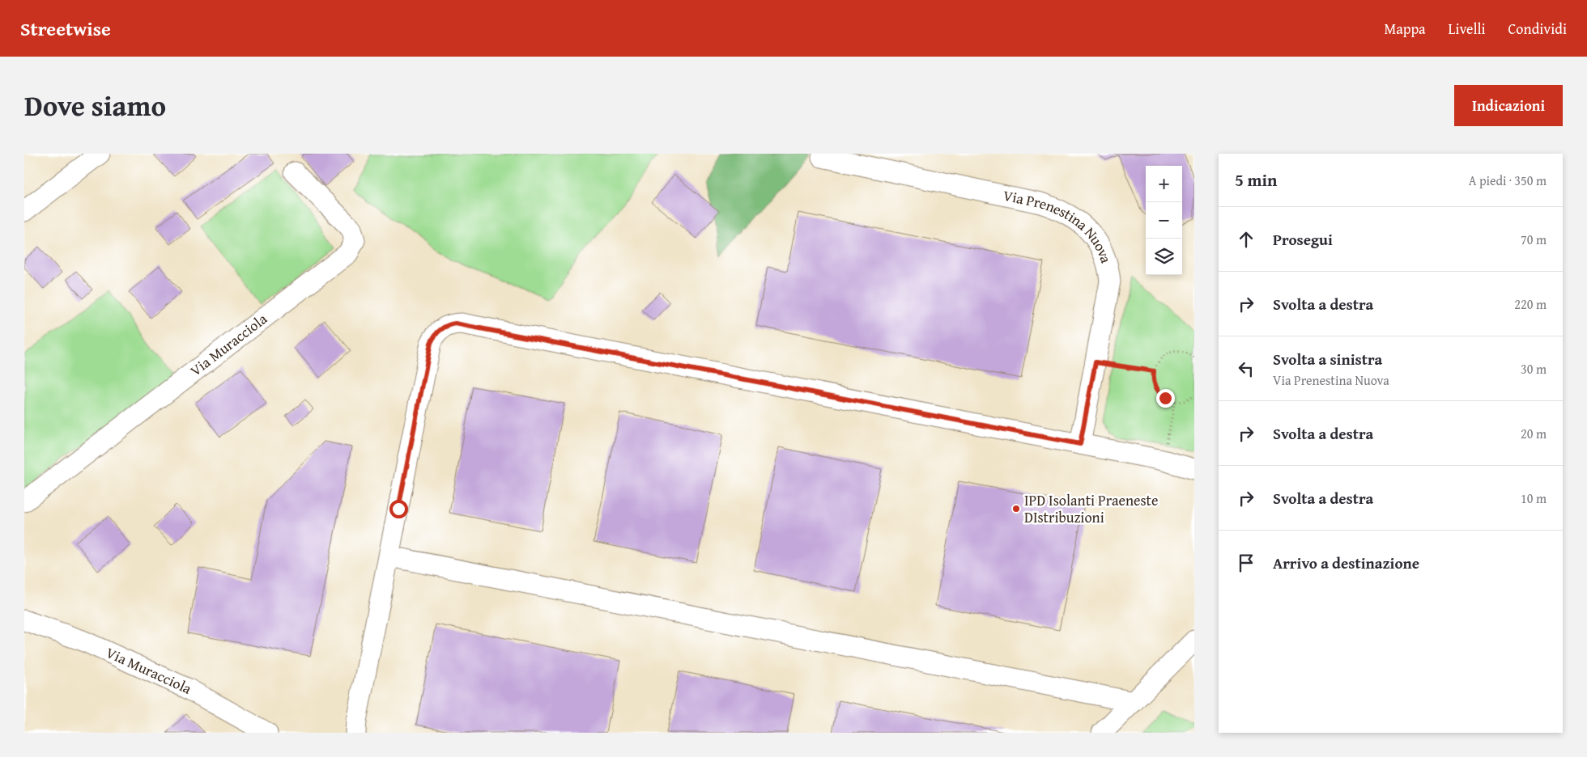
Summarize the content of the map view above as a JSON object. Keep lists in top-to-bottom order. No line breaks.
{"streets":{"street":["Via Prenestina Nuova","Via Muracciola"]},"places":["IPD Isolanti Praeneste DIstribuzioni"],"page":{"header":"Streetwise","nav":["Mappa","Livelli","Condividi"],"title":"Dove siamo","buttons":"Indicazioni","heading":["5 min","A piedi · 350 m"],"map_buttons":["+","−"],"list":[["Prosegui","70 m"],["Svolta a destra","220 m"],["Svolta a sinistra","Via Prenestina Nuova","30 m"],["Svolta a destra","20 m"],["Svolta a destra","10 m"],"Arrivo a destinazione"]}}
